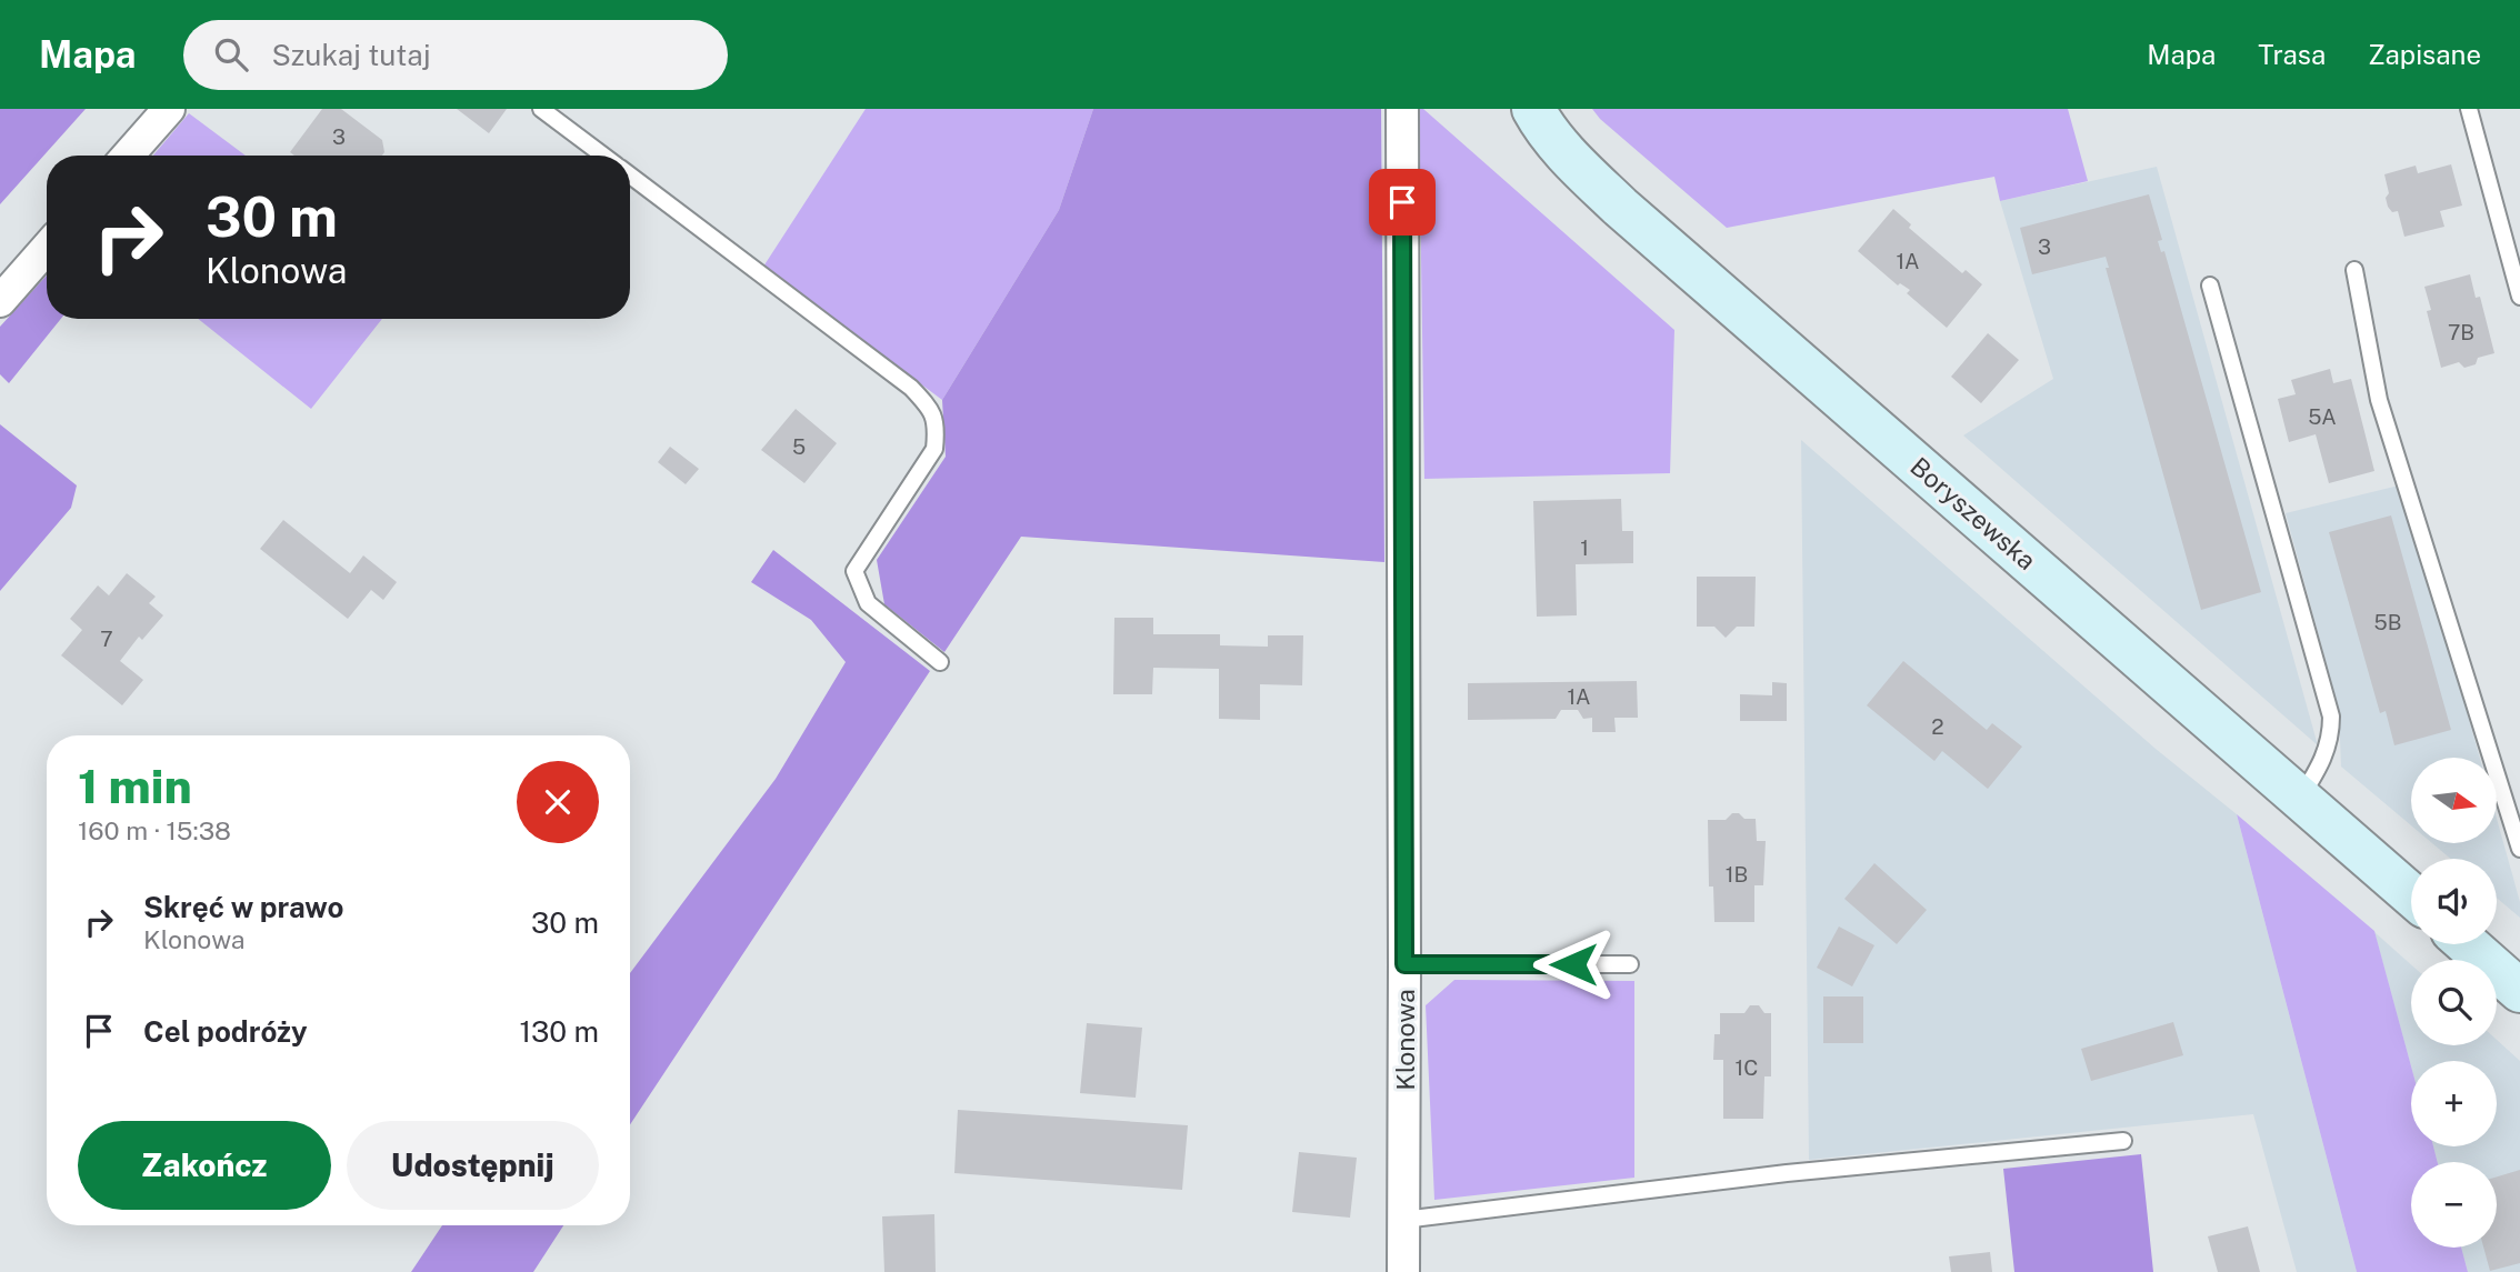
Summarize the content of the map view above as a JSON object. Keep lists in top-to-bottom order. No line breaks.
{"streets":{"main road":["Boryszewska"],"street":["Klonowa"]},"house_numbers":["3","3","1A","7B","5A","5","1","5B","7","1A","2","1B","1C"],"north":"right","page":{"header":"Mapa","search":"Szukaj tutaj","nav":["Mapa","Trasa","Zapisane"],"turn":["30 m","Klonowa"],"heading":["1 min","160 m · 15:38"],"map_buttons":["+","−"],"list":[{"name":"Skręć w prawo","note":"Klonowa","value":"30 m"},{"name":"Cel podróży","value":"130 m"}],"buttons":["Zakończ","Udostępnij"]}}
